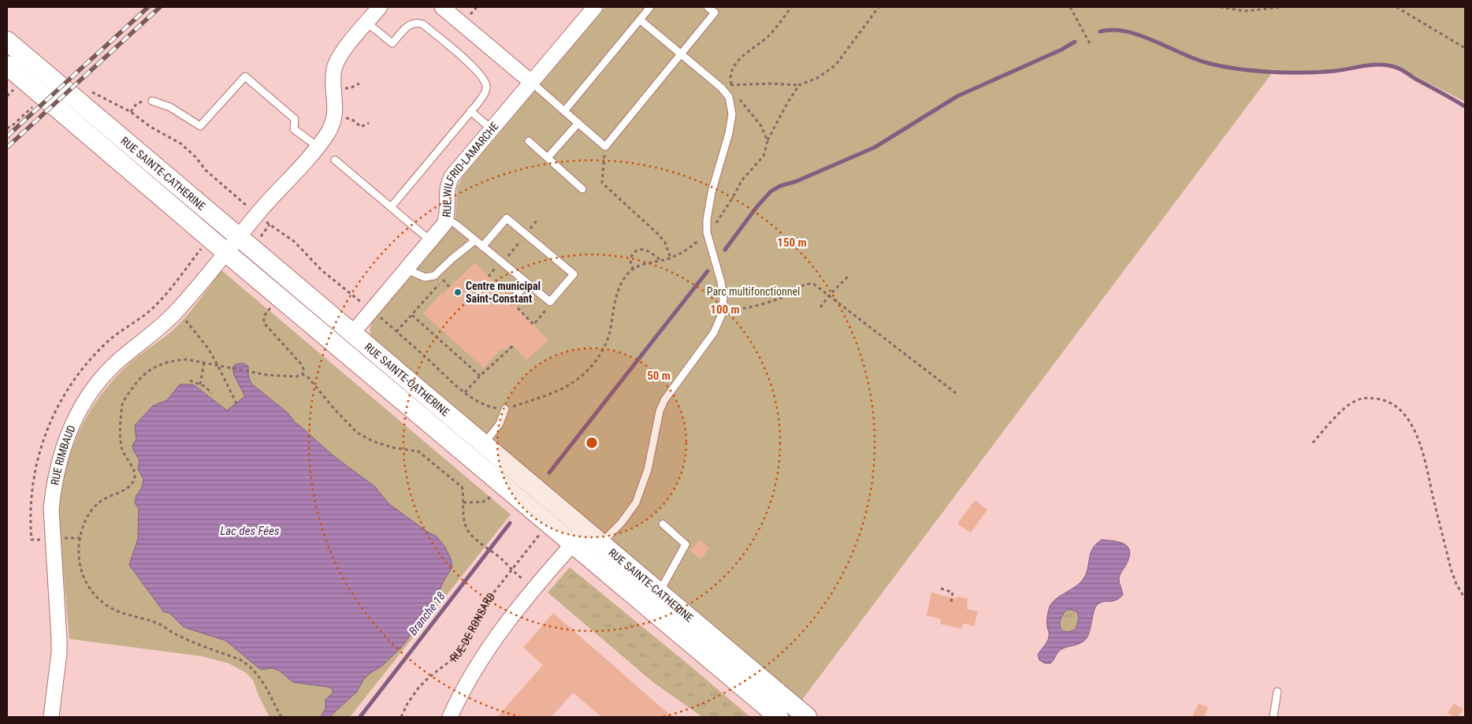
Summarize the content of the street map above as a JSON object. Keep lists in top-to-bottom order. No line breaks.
{"streets":{"street":["RUE WILFRID-LAMARCHE","RUE SAINTE-CATHERINE","RUE RIMBAUD"],"path":["RUE DE RONSARD"]},"crossings":[["RUE WILFRID-LAMARCHE","RUE SAINTE-CATHERINE"],["RUE SAINTE-CATHERINE","RUE RIMBAUD"]],"water":["Lac des Fées","Branche 18"],"parks":["Parc multifonctionnel"],"places":["Centre municipal Saint-Constant"],"rings":["150 m","100 m","50 m"]}
